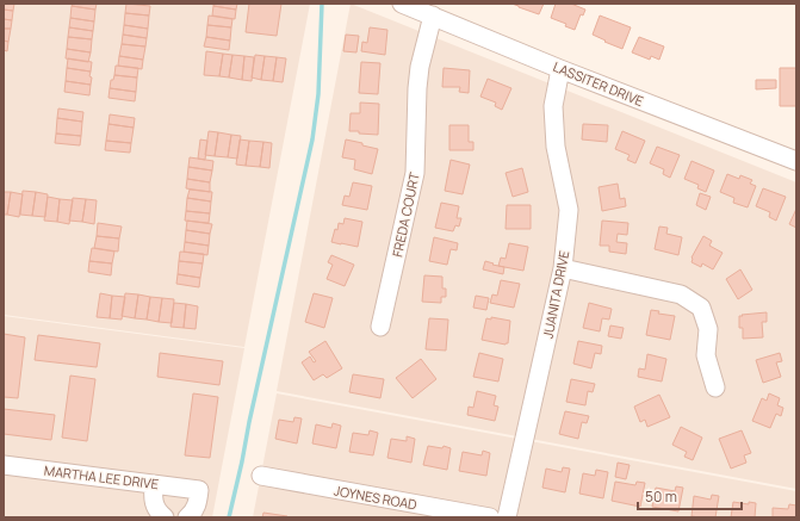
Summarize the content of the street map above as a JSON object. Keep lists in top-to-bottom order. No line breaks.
{"streets":{"street":["LASSITER DRIVE","FREDA COURT","JUANITA DRIVE","MARTHA LEE DRIVE","JOYNES ROAD"]},"crossings":[["LASSITER DRIVE","FREDA COURT"],["LASSITER DRIVE","JUANITA DRIVE"]],"scale_bar":"50 m"}
